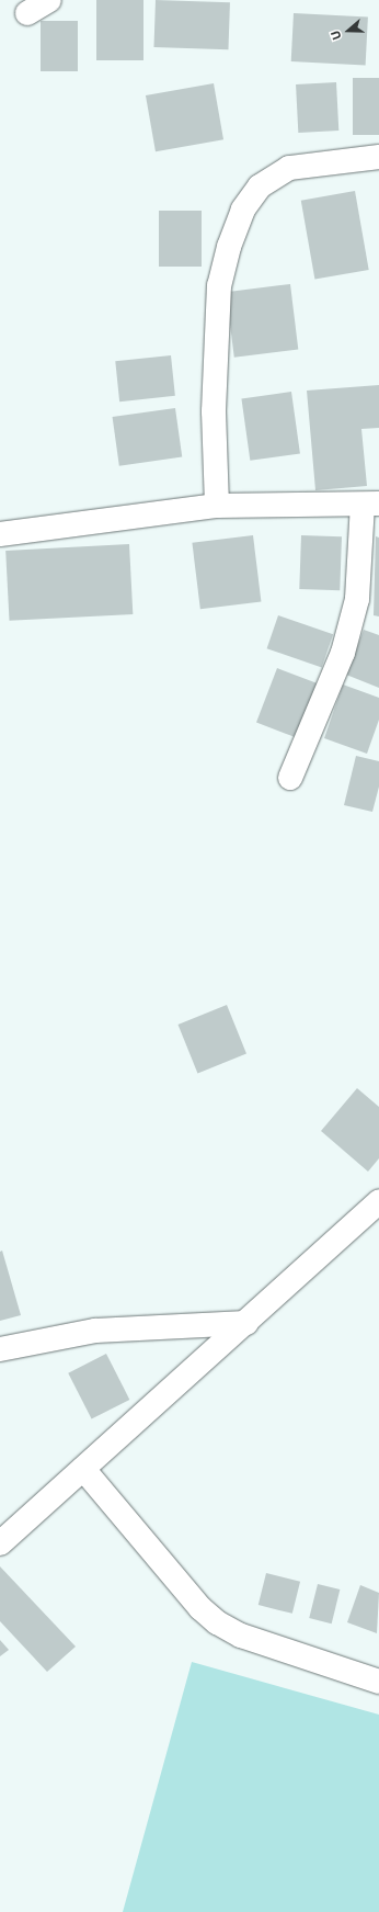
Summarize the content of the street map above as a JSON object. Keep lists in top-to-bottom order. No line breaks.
{"north":"left"}
